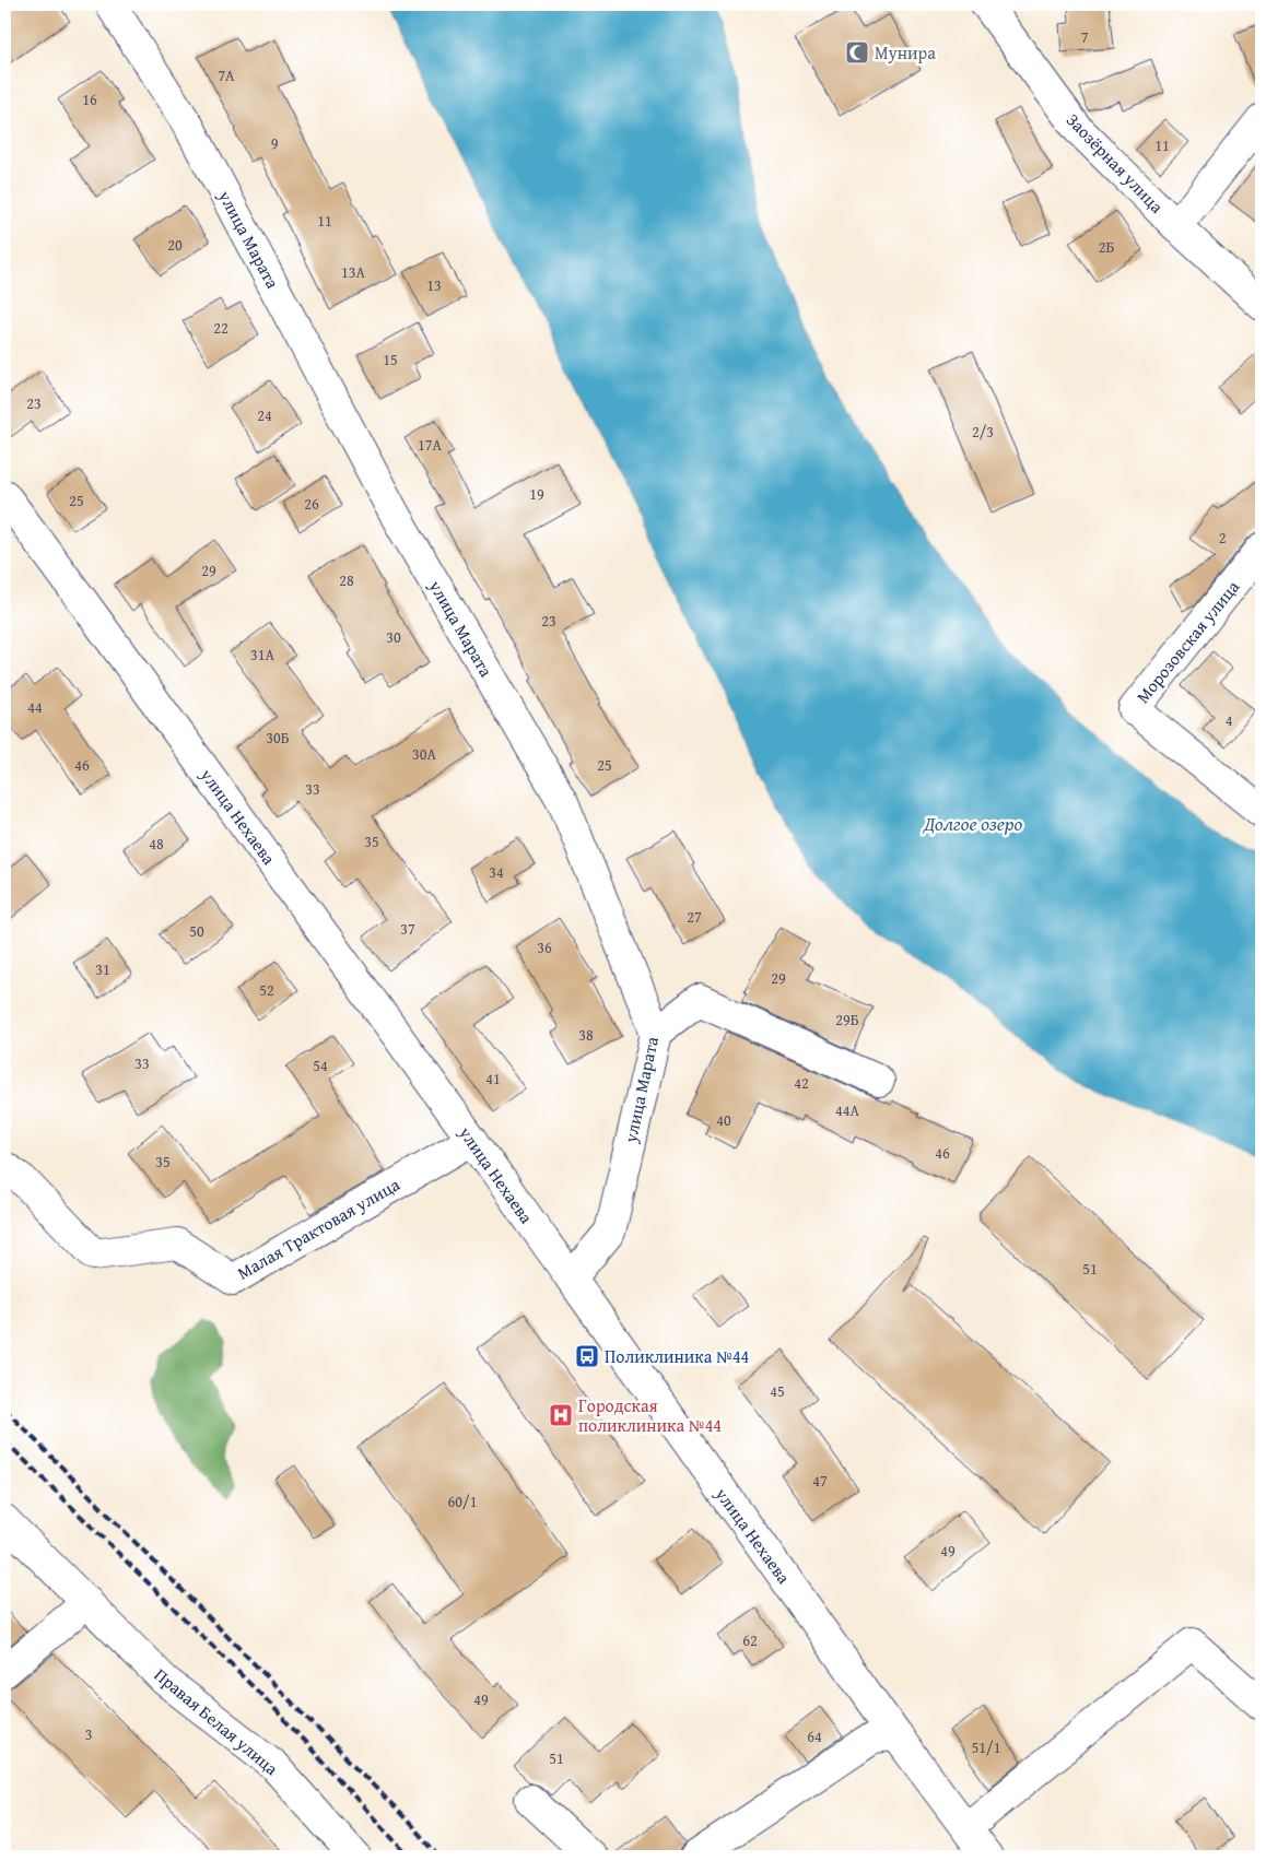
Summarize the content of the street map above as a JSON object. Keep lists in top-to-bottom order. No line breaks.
{"streets":{"street":["Заозёрная улица","улица Марата","Морозовская улица","улица Нехаева","Малая Трактовая улица","Правая Белая улица"]},"crossings":[["улица Марата","улица Нехаева"],["улица Нехаева","Малая Трактовая улица"]],"water":["Долгое озеро"],"places":{"mosque":["Мунира"],"bus stop":["Поликлиника №44"],"hospital":["Городская поликлиника №44"]},"house_numbers":["7","7А","16","9","11","11","20","2Б","13А","13","22","15","23","24","2/3","17А","19","25","26","2","29","28","23","30","31А","44","4","30Б","30А","46","25","33","35","48","34","27","37","50","36","31","29","52","29Б","38","33","54","41","42","44А","40","46","35","51","45","47","60/1","49","62","49","3","64","51/1","51"]}
